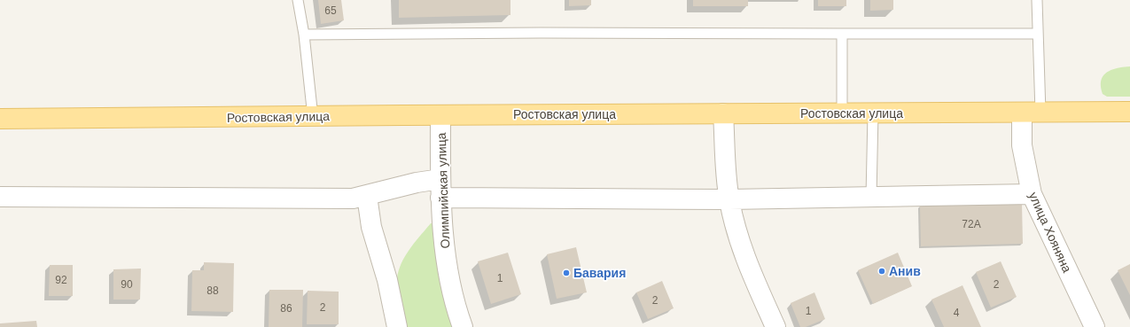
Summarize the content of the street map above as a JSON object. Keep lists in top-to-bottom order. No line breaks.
{"streets":{"main road":["Ростовская улица"],"street":["Олимпийская улица","улица Хояняна"]},"crossings":[["Ростовская улица","Олимпийская улица"],["Ростовская улица","улица Хояняна"]],"places":["Анив","Бавария"],"house_numbers":["65","72А","1","92","90","2","88","2","2","86","1","4"]}
